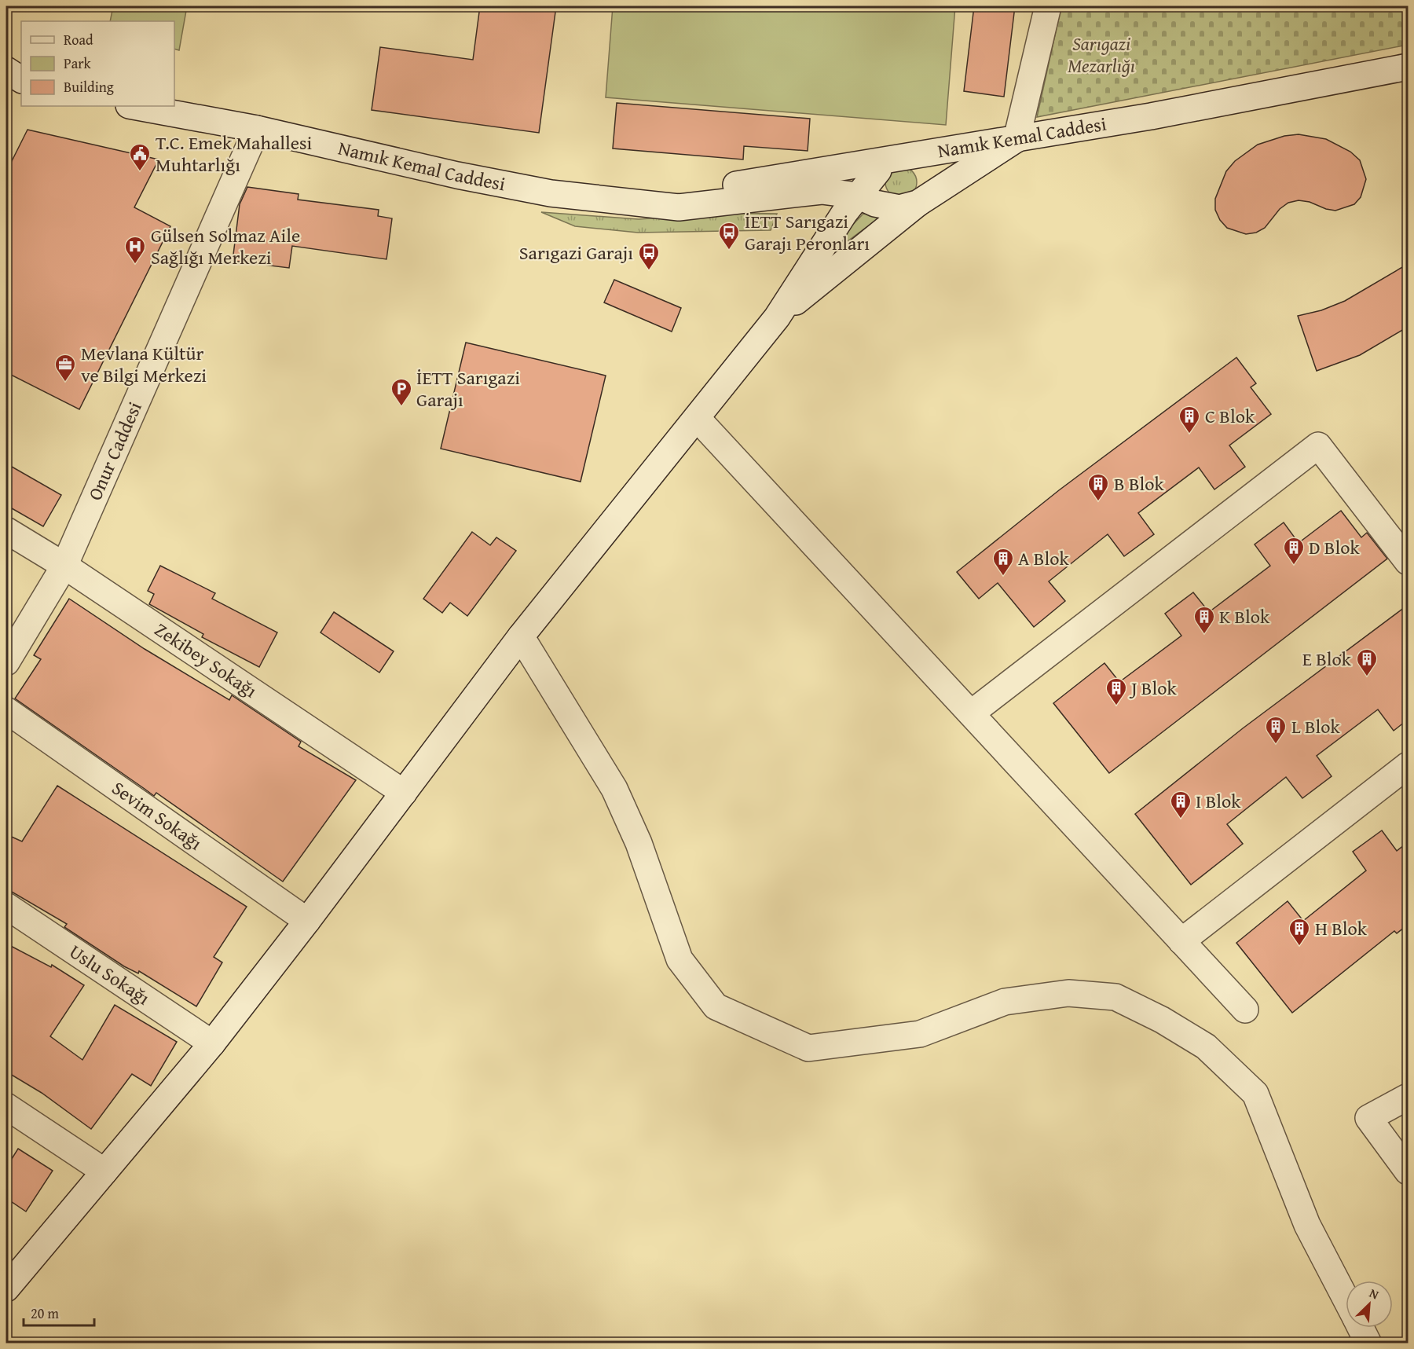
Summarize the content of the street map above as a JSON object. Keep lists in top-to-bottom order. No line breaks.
{"streets":{"street":["Namık Kemal Caddesi","Onur Caddesi","Zekibey Sokağı","Sevim Sokağı","Uslu Sokağı"]},"crossings":[["Namık Kemal Caddesi","Onur Caddesi"],["Onur Caddesi","Zekibey Sokağı"]],"parks":["Sarıgazi Mezarlığı"],"places":{"public building":["T.C. Emek Mahallesi Muhtarlığı"],"bus stop":["İETT Sarıgazi Garajı Peronları","Sarıgazi Garajı"],"hospital":["Gülsen Solmaz Aile Sağlığı Merkezi"],"office":["Mevlana Kültür ve Bilgi Merkezi"],"parking":["İETT Sarıgazi Garajı"],"building":["C Blok","B Blok","D Blok","A Blok","K Blok","E Blok","J Blok","L Blok","I Blok","H Blok"]},"legend":["Road","Park","Building"],"scale_bar":"20 m","north":"top right"}
